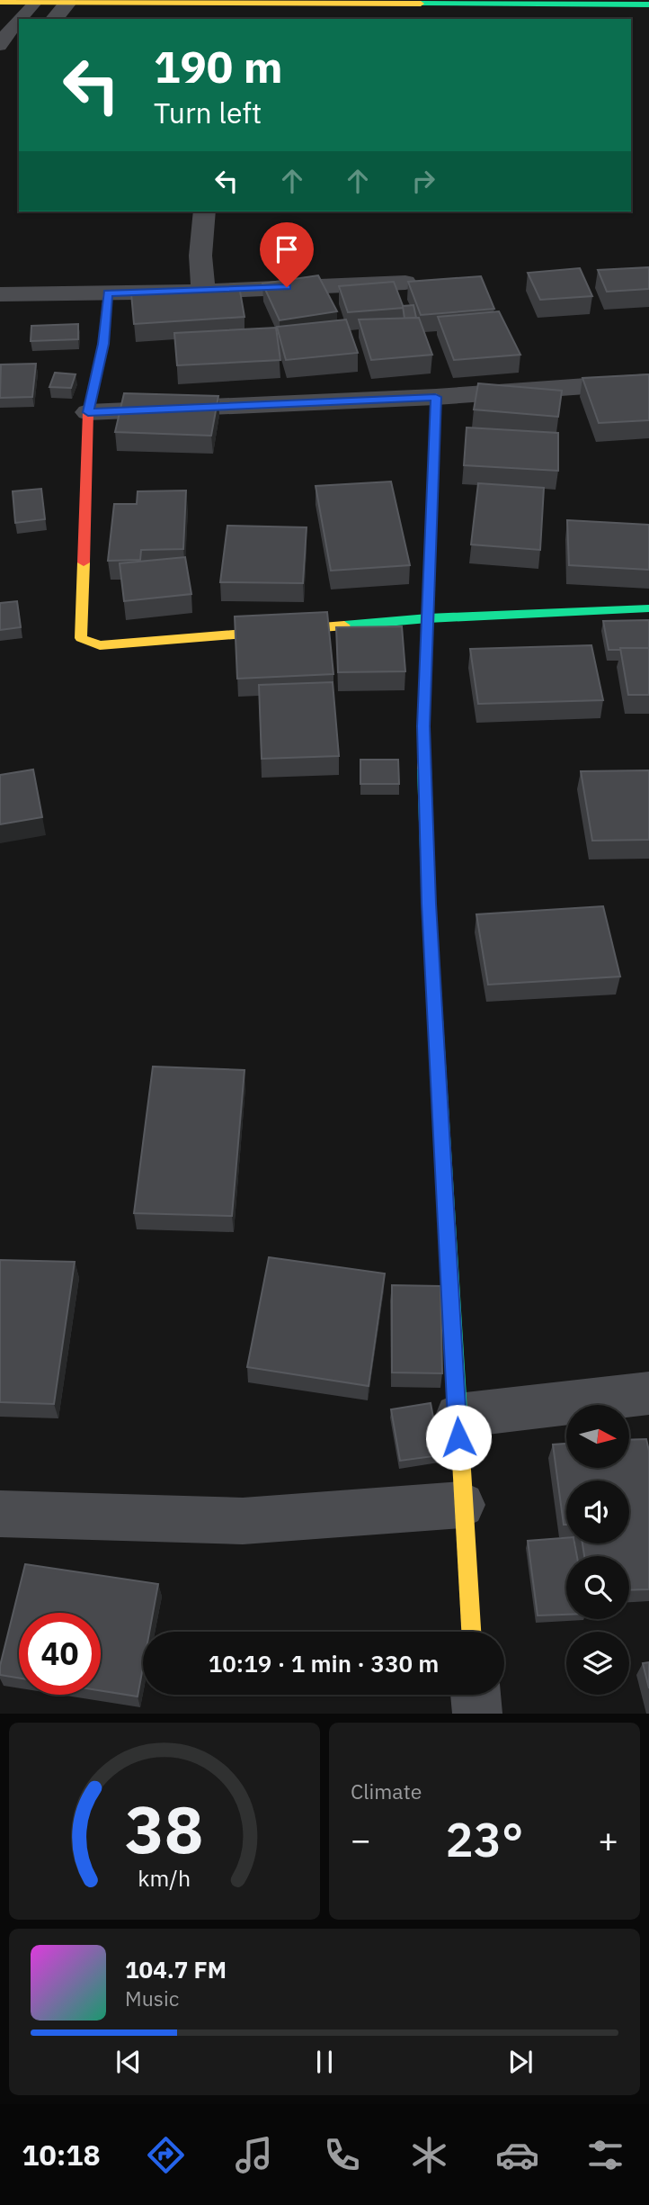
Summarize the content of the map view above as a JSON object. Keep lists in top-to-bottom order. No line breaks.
{"north":"right","page":{"turn":["190 m","Turn left"],"limit":"40","trip":"10:19 · 1 min · 330 m","tile":"Climate","heat":["−","23°","+"],"song":["104.7 FM","Music"],"tabs":"10:18","gauge":["38","km/h"]}}
